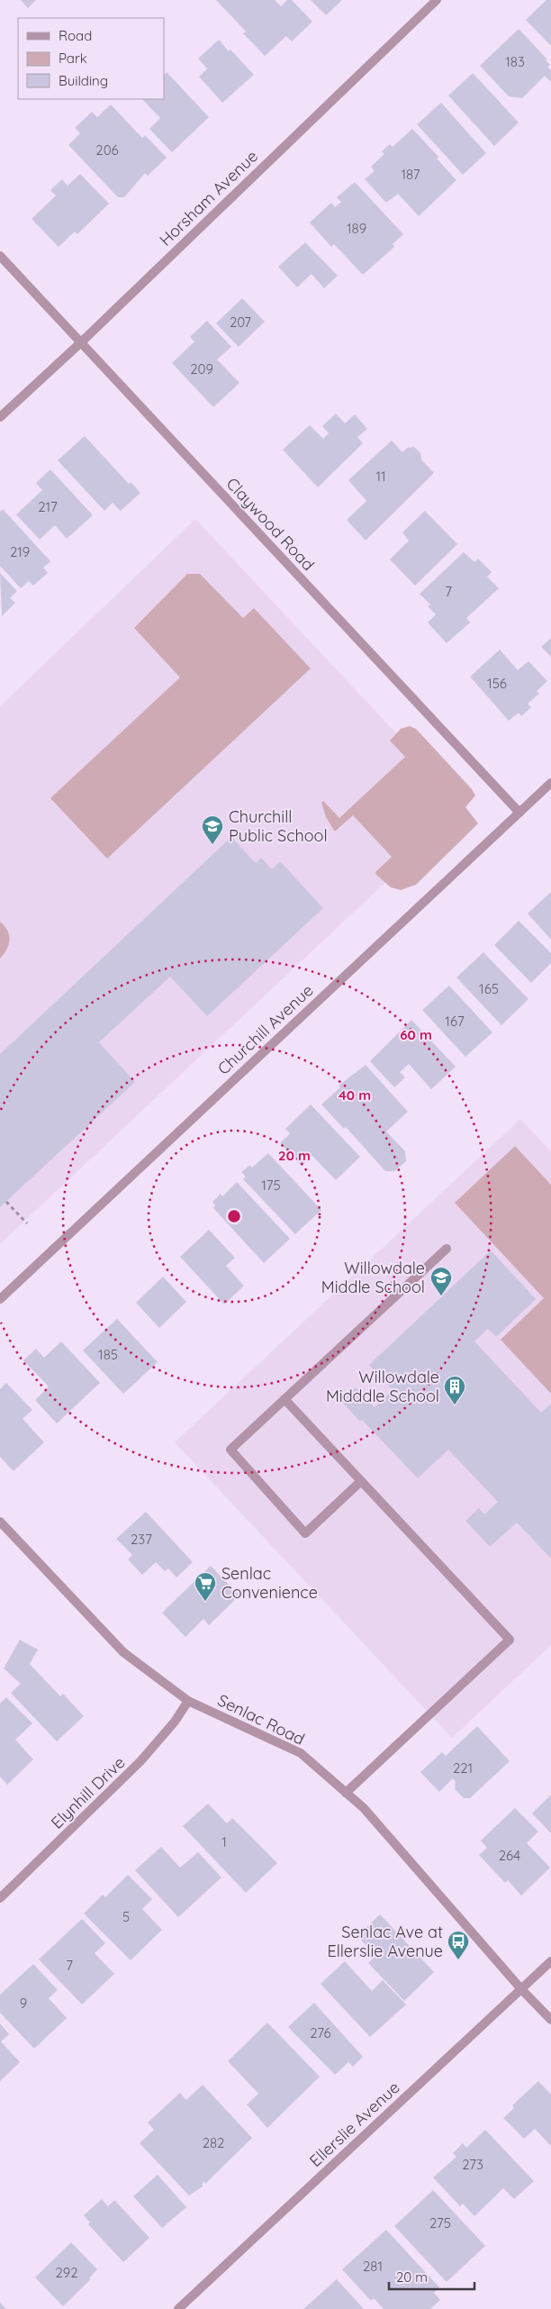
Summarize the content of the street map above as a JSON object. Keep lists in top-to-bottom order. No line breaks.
{"streets":{"street":["Horsham Avenue","Claywood Road","Churchill Avenue","Senlac Road","Elynhill Drive","Ellerslie Avenue"]},"crossings":[["Horsham Avenue","Claywood Road"],["Claywood Road","Churchill Avenue"],["Senlac Road","Elynhill Drive"],["Senlac Road","Ellerslie Avenue"]],"places":{"school or university":["Churchill Public School","Willowdale Middle School"],"building":["Willowdale Midddle School"],"supermarket":["Senlac Convenience"],"bus stop":["Senlac Ave at Ellerslie Avenue"]},"house_numbers":["183","206","187","189","207","209","11","217","219","7","156","165","167","175","185","237","221","1","264","5","7","9","276","282","273","275","281","292"],"legend":["Road","Park","Building"],"scale_bar":"20 m","rings":["60 m","40 m","20 m"]}
